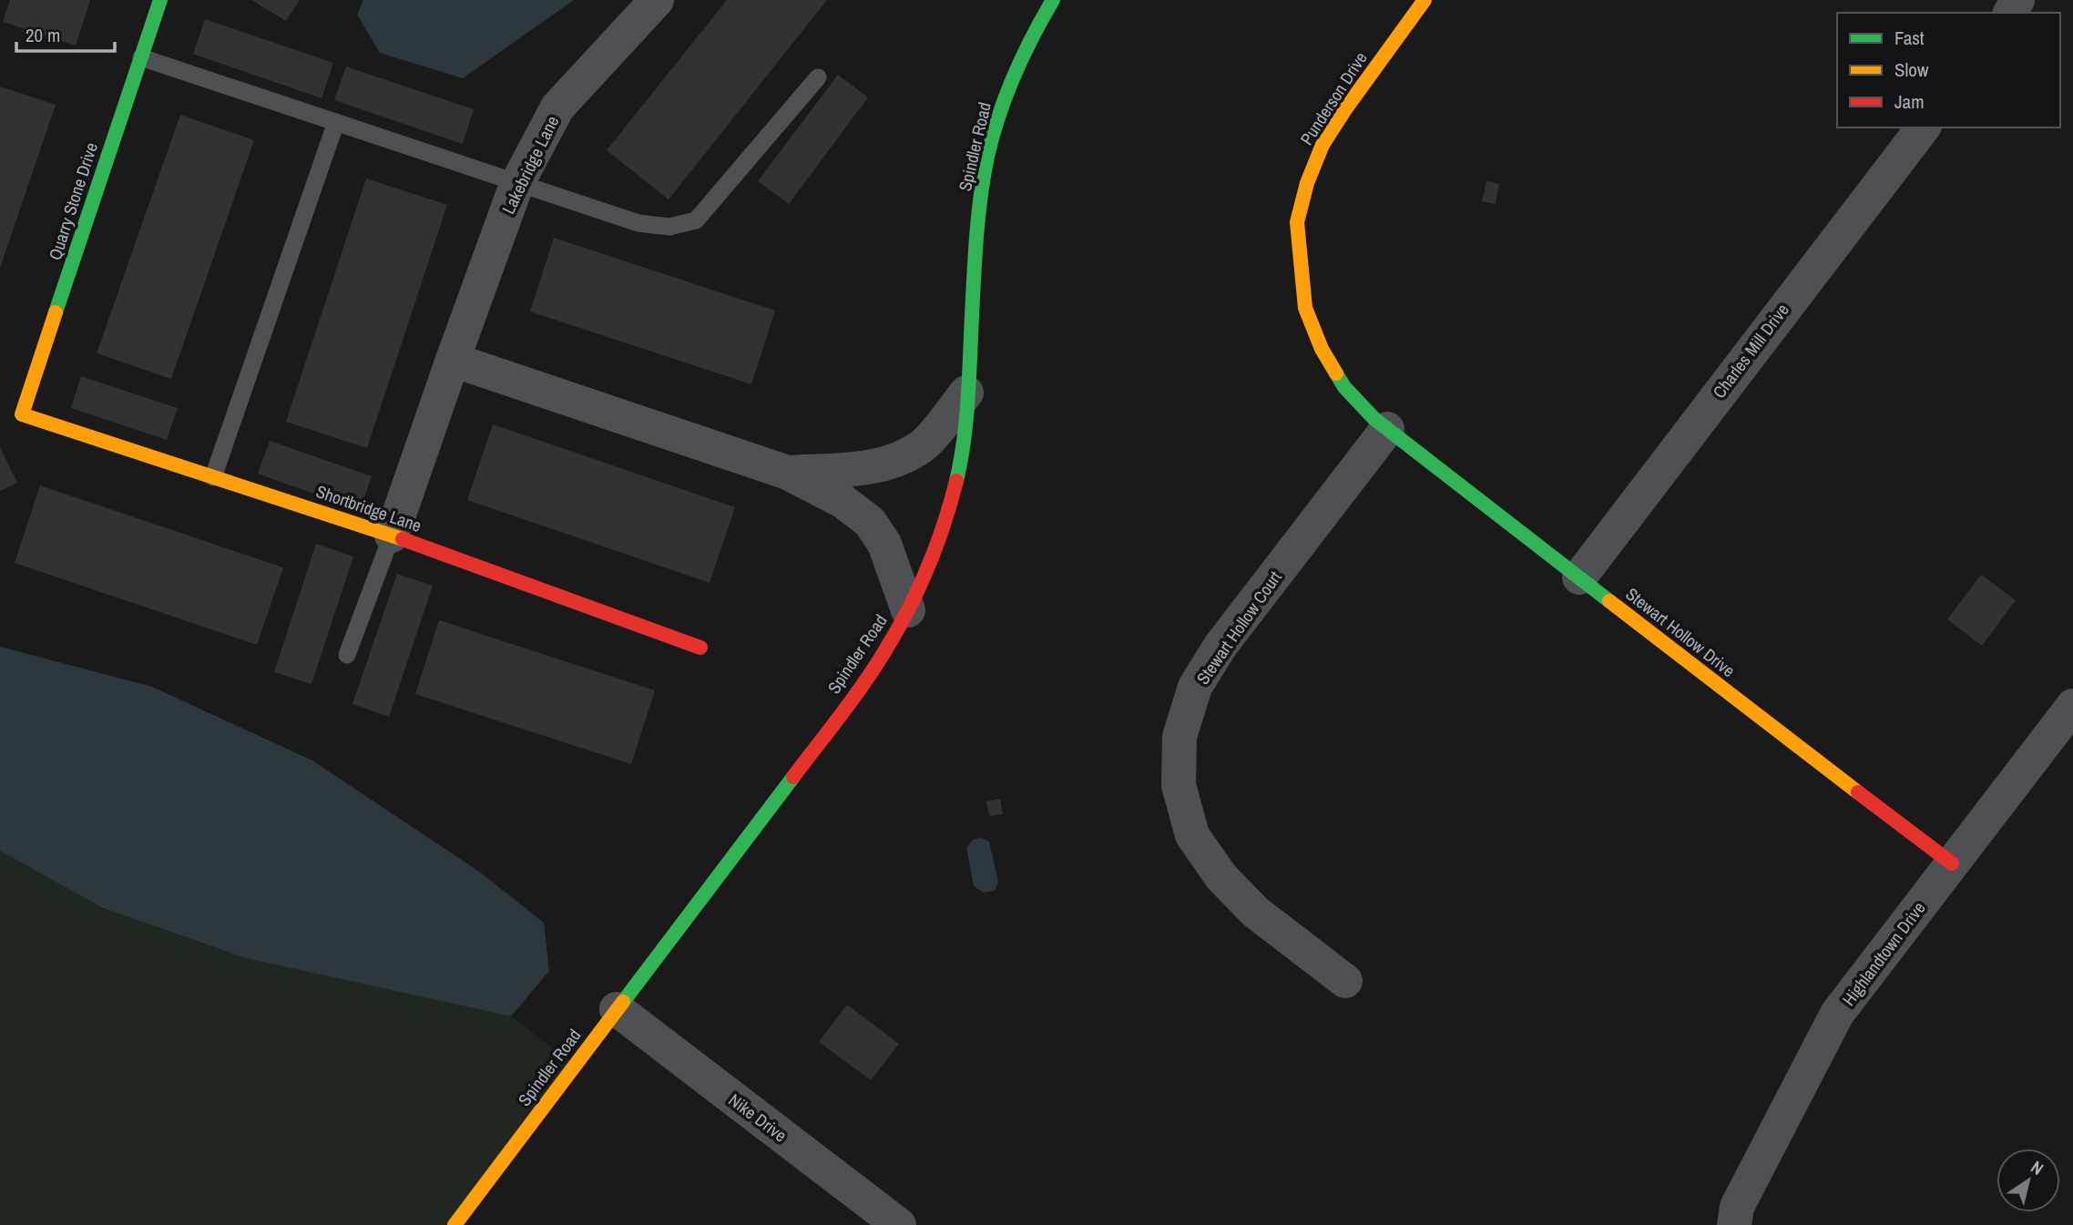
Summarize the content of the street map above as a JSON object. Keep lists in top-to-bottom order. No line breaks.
{"streets":{"street":["Punderson Drive","Spindler Road","Lakebridge Lane","Quarry Stone Drive","Charles Mill Drive","Shortbridge Lane","Stewart Hollow Court","Stewart Hollow Drive","Highlandtown Drive","Nike Drive"]},"crossings":[["Punderson Drive","Stewart Hollow Court"],["Punderson Drive","Stewart Hollow Drive"],["Spindler Road","Nike Drive"],["Lakebridge Lane","Shortbridge Lane"],["Quarry Stone Drive","Shortbridge Lane"],["Charles Mill Drive","Stewart Hollow Drive"],["Stewart Hollow Court","Stewart Hollow Drive"],["Stewart Hollow Drive","Highlandtown Drive"]],"legend":["Fast","Slow","Jam"],"scale_bar":"20 m","north":"top right"}
